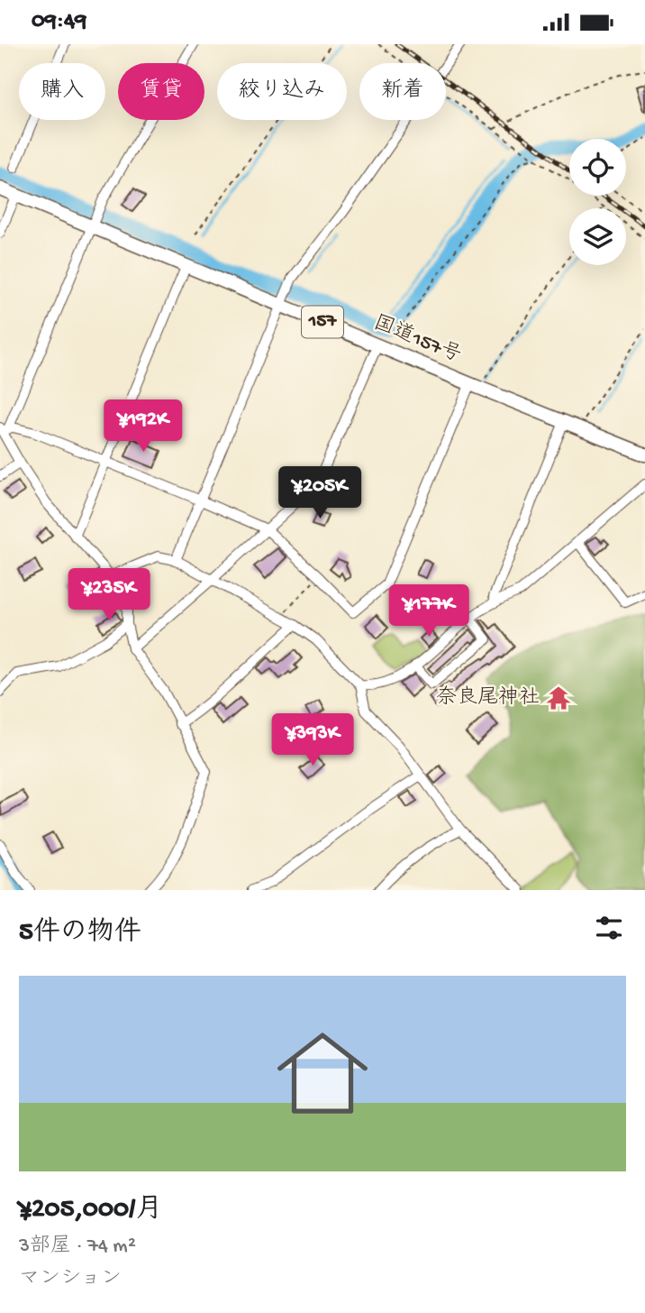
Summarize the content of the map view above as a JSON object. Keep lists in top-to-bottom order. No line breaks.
{"streets":{"highway":["157","国道157号"]},"places":{"temple":["奈良尾神社"]},"page":{"status":"09:49","chip":["購入","賃貸","絞り込み","新着"],"price":["¥192K","¥205K","¥235K","¥177K","¥393K"],"heading":"5件の物件","list":[{"name":"¥205,000/月","note":"3部屋 · 74 m² · マンション"}]}}
